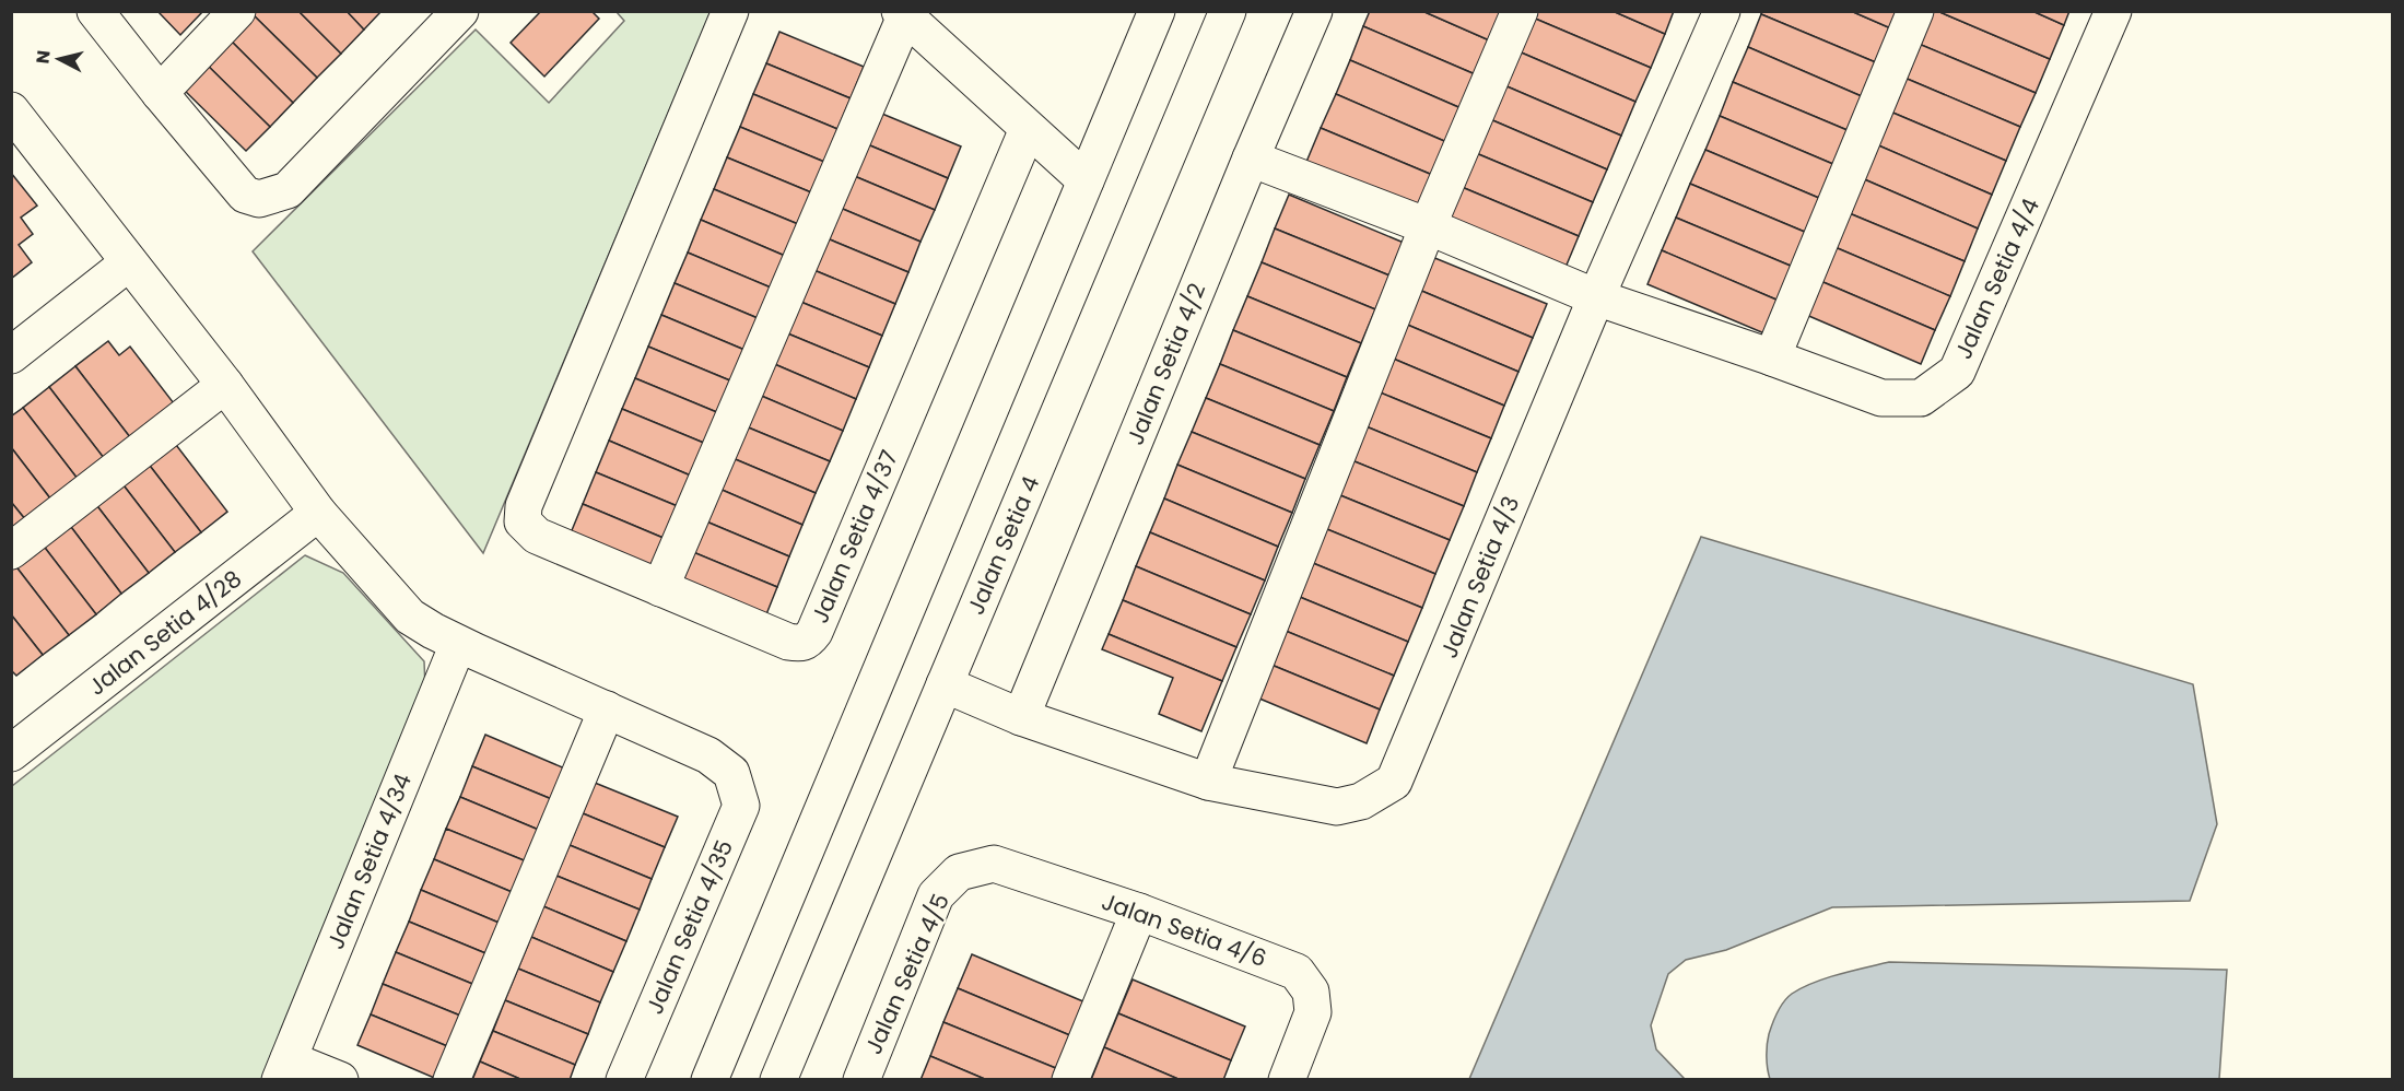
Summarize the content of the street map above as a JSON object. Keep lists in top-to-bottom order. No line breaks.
{"streets":{"street":["Jalan Setia 4/4","Jalan Setia 4/2","Jalan Setia 4/37","Jalan Setia 4","Jalan Setia 4/3","Jalan Setia 4/28","Jalan Setia 4/34","Jalan Setia 4/35","Jalan Setia 4/6","Jalan Setia 4/5"]},"crossings":[["Jalan Setia 4/4","Jalan Setia 4/2"],["Jalan Setia 4/4","Jalan Setia 4/3"],["Jalan Setia 4/2","Jalan Setia 4/3"],["Jalan Setia 4","Jalan Setia 4/3"],["Jalan Setia 4/6","Jalan Setia 4/5"]],"north":"left"}
